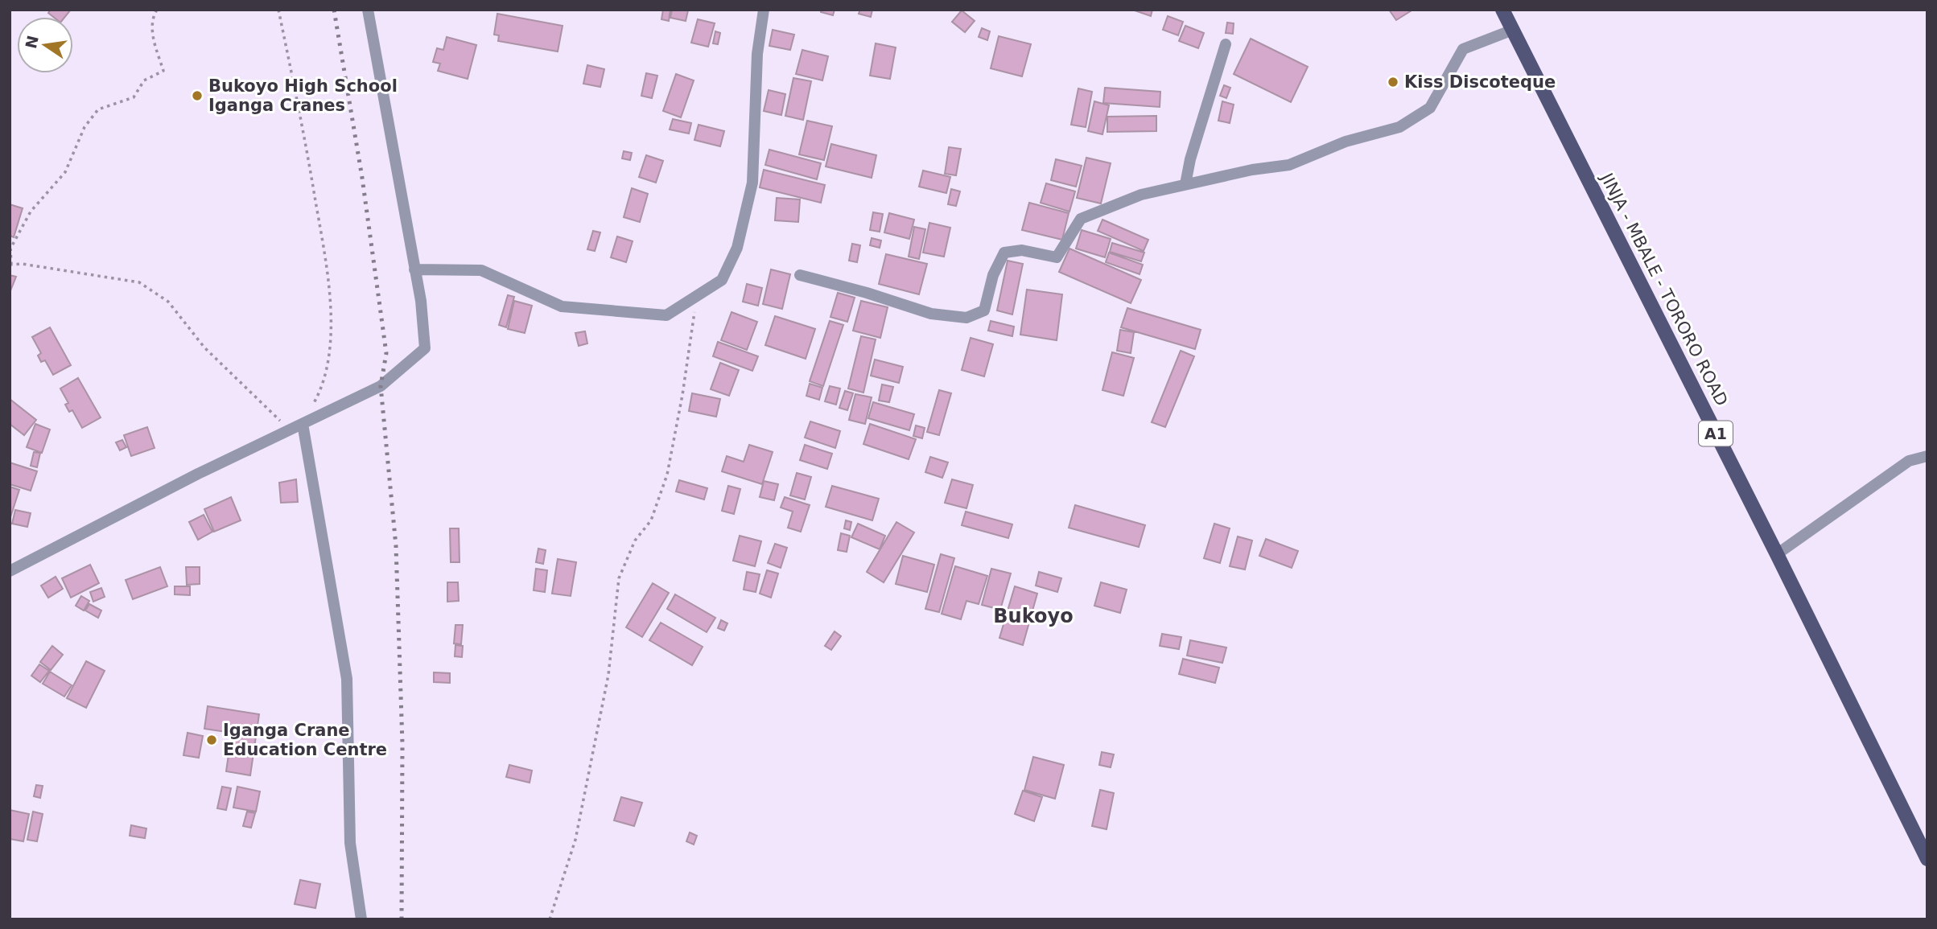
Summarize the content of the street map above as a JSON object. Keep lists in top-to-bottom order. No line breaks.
{"streets":{"main road":["JINJA - MBALE - TORORO ROAD","A1"]},"districts":["Bukoyo"],"places":["Kiss Discoteque","Bukoyo High School Iganga Cranes","Iganga Crane Education Centre"],"north":"left"}
